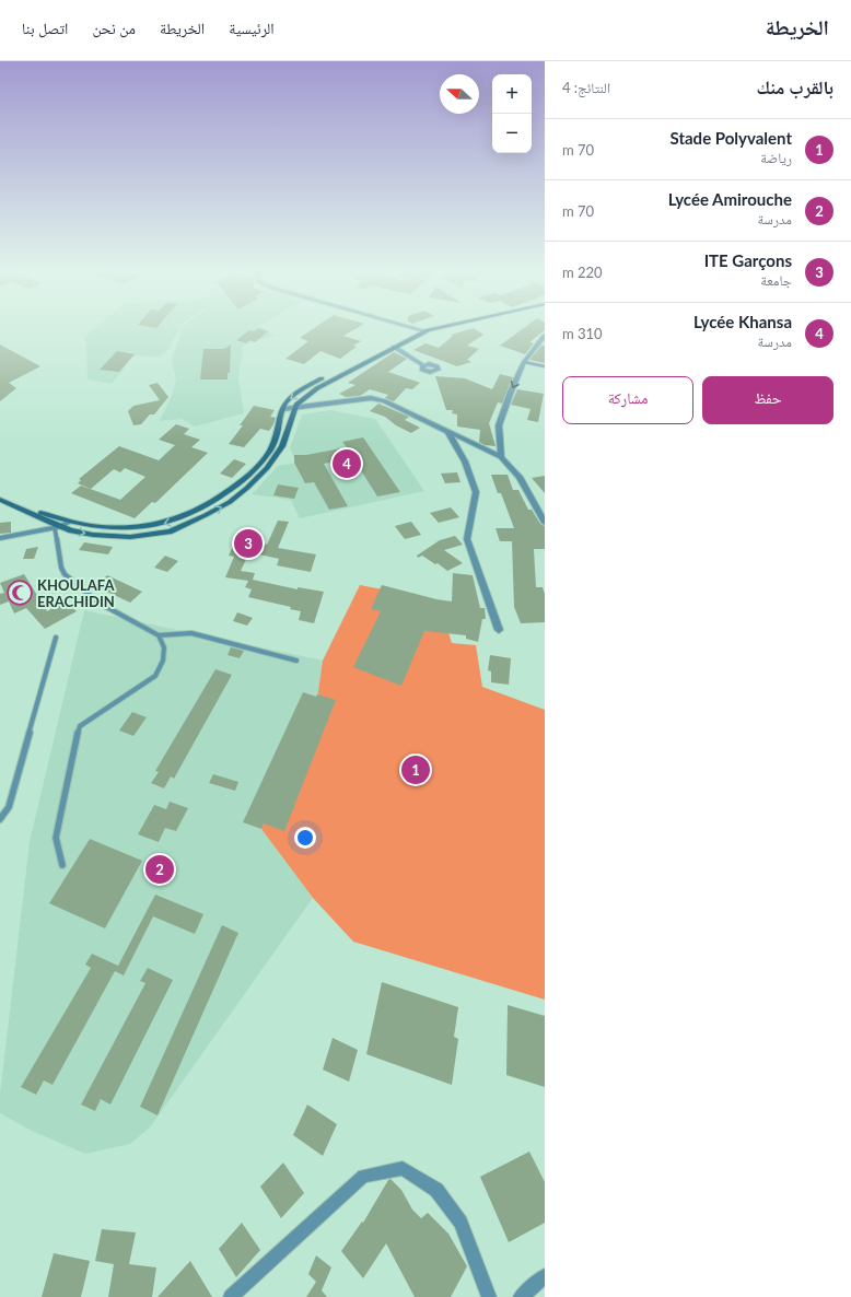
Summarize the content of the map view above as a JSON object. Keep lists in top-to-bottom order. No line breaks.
{"places":{"mosque":["KHOULAFA ERACHIDIN"]},"north":"left","page":{"header":"الخريطة","nav":["الرئيسية","الخريطة","من نحن","اتصل بنا"],"heading":["بالقرب منك","النتائج: 4"],"map_buttons":["+","−"],"list":[{"mark":"1","name":"Stade Polyvalent","note":"رياضة","value":"70 m"},{"mark":"2","name":"Lycée Amirouche","note":"مدرسة","value":"70 m"},{"mark":"3","name":"ITE Garçons","note":"جامعة","value":"220 m"},{"mark":"4","name":"Lycée Khansa","note":"مدرسة","value":"310 m"}],"buttons":["حفظ","مشاركة"],"pins":["4","3","1","2"]}}
